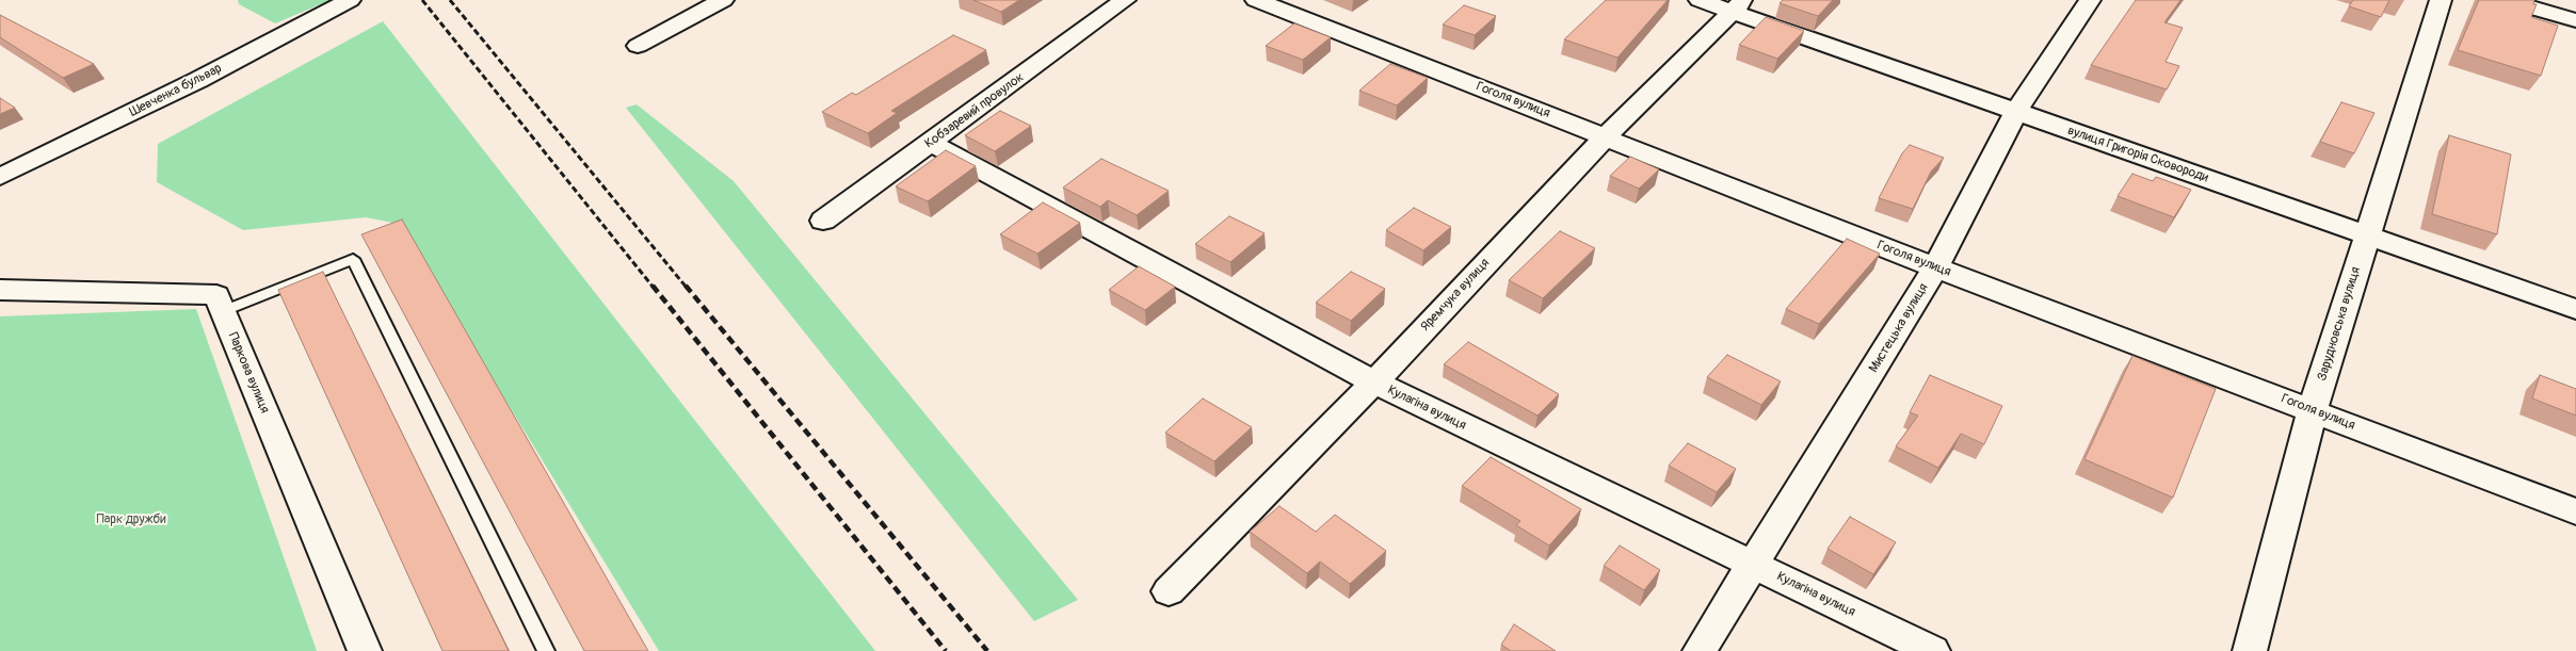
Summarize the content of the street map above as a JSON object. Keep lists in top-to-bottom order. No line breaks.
{"streets":{"street":["Шевченка бульвар","Гоголя вулиця","Кобзаревий провулок","вулиця Григорія Сковороди","Яремчука вулиця","Зарудновська вулиця","Мистецька вулиця","Паркова вулиця","Кулагіна вулиця"]},"crossings":[["Гоголя вулиця","Яремчука вулиця"],["Гоголя вулиця","Зарудновська вулиця"],["Гоголя вулиця","Мистецька вулиця"],["Кобзаревий провулок","Кулагіна вулиця"],["вулиця Григорія Сковороди","Яремчука вулиця"],["вулиця Григорія Сковороди","Зарудновська вулиця"],["вулиця Григорія Сковороди","Мистецька вулиця"],["Яремчука вулиця","Кулагіна вулиця"],["Мистецька вулиця","Кулагіна вулиця"]],"parks":["Парк дружби"]}
